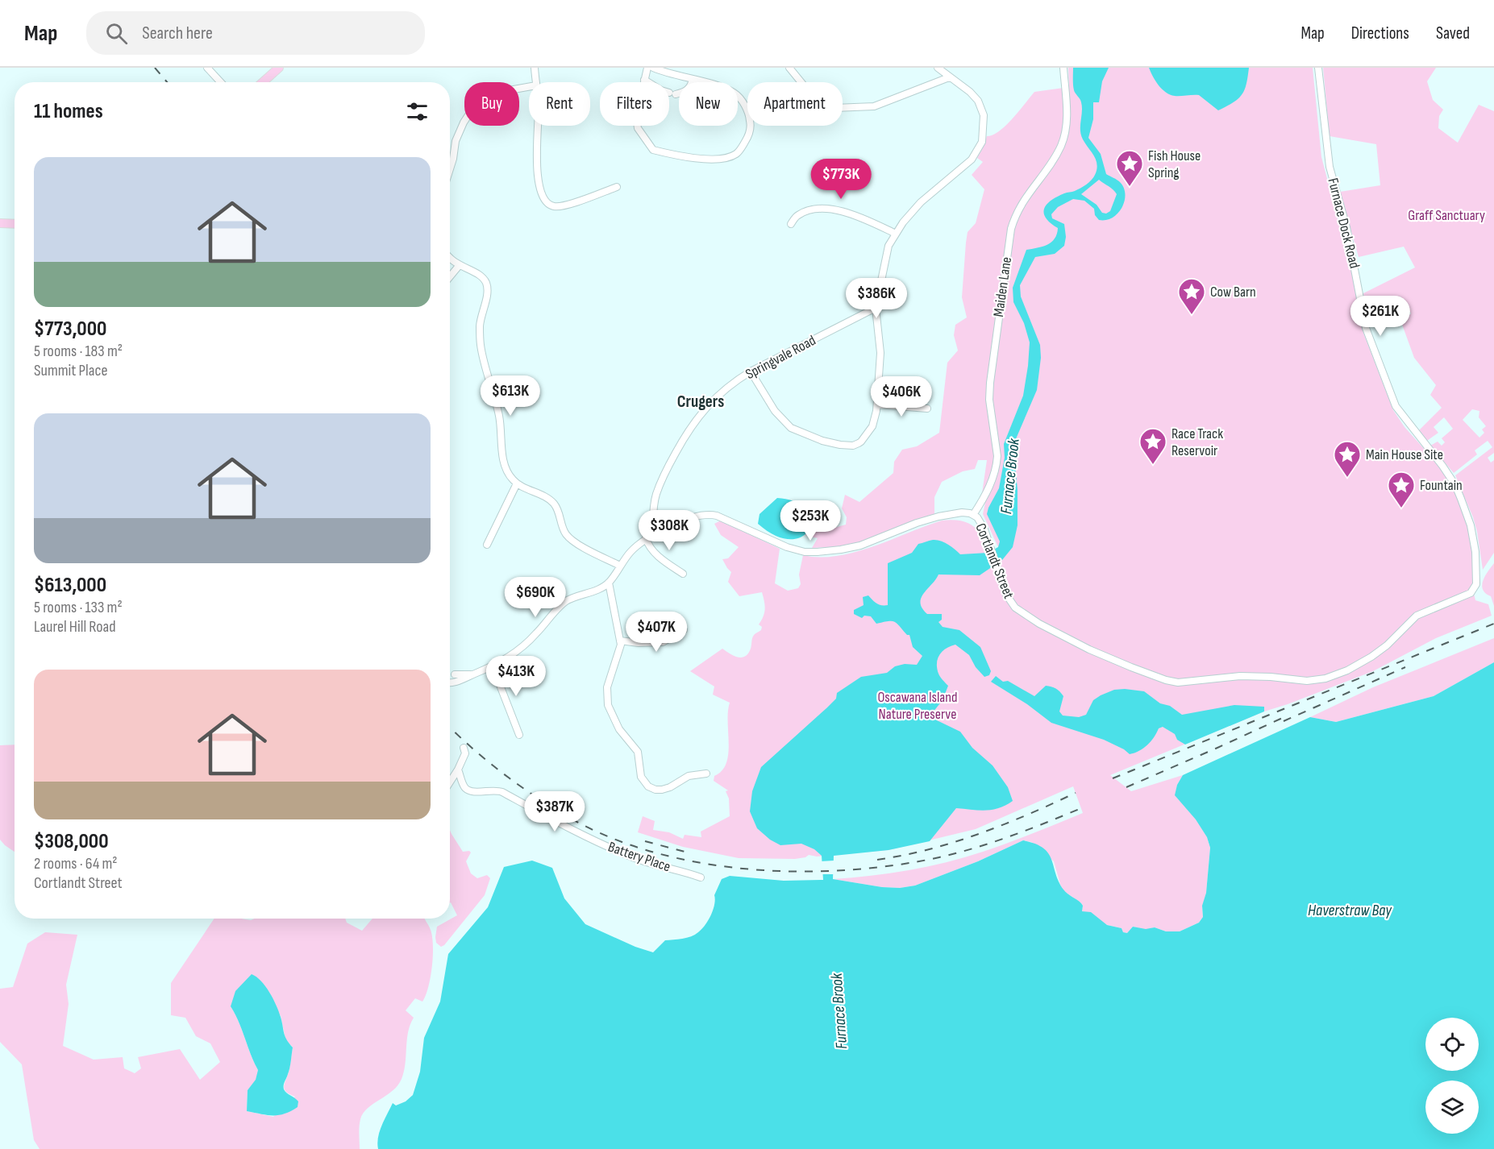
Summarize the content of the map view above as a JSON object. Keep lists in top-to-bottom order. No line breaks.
{"streets":{"street":["Furnace Dock Road","Maiden Lane","Springvale Road","Cortlandt Street","Battery Place"]},"crossings":[["Furnace Dock Road","Cortlandt Street"],["Maiden Lane","Cortlandt Street"],["Springvale Road","Cortlandt Street"]],"districts":["Crugers"],"water":["Furnace Brook","Haverstraw Bay"],"parks":["Graff Sanctuary","Oscawana Island Nature Preserve"],"places":{"place":["Fish House Spring","Cow Barn","Race Track Reservoir","Main House Site","Fountain"]},"page":{"header":"Map","search":"Search here","nav":["Map","Directions","Saved"],"chip":["Buy","Rent","Filters","New","Apartment"],"heading":"11 homes","list":[{"name":"$773,000","note":"5 rooms · 183 m² · Summit Place"},{"name":"$613,000","note":"5 rooms · 133 m² · Laurel Hill Road"},{"name":"$308,000","note":"2 rooms · 64 m² · Cortlandt Street"}],"price":["$773K","$386K","$261K","$613K","$406K","$253K","$308K","$690K","$407K","$413K","$387K"]}}
